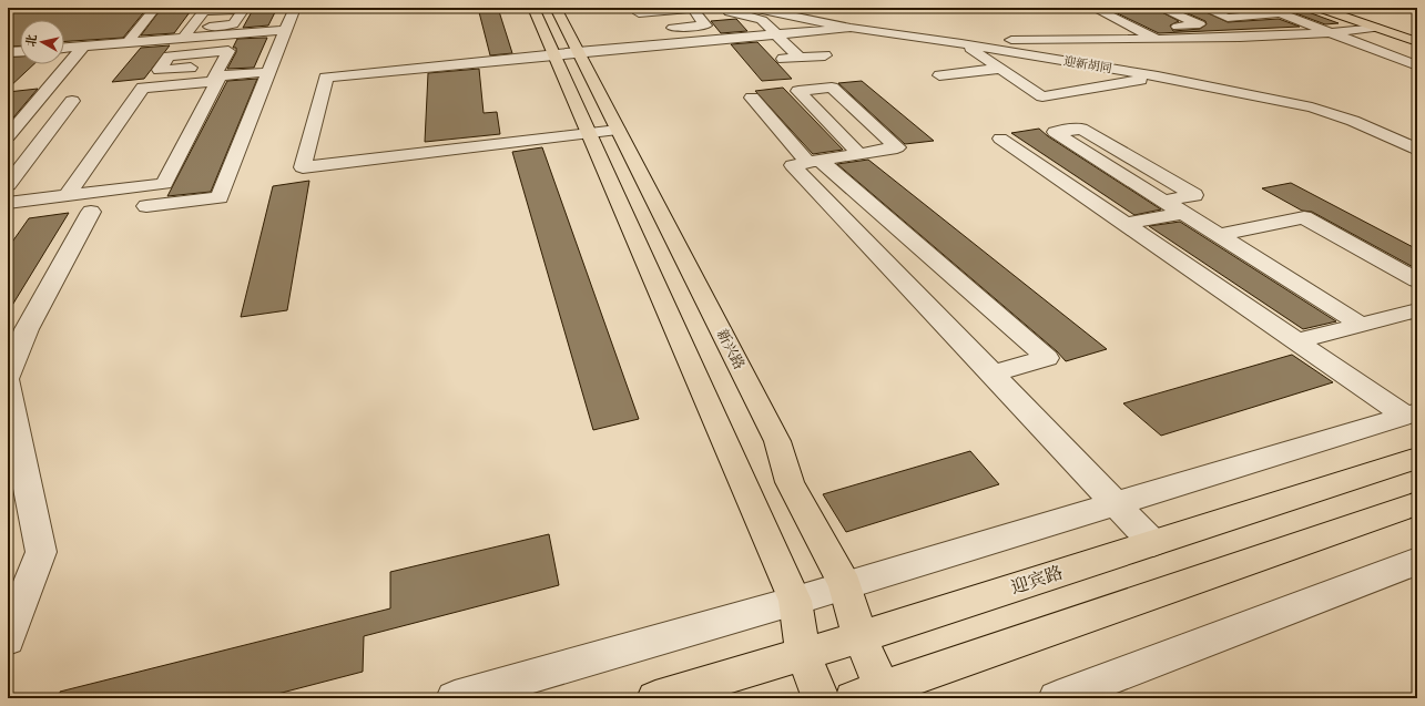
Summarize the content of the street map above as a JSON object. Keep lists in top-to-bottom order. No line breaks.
{"streets":{"main road":["新兴路","迎宾路"],"street":["迎新胡同"]},"crossings":[["新兴路","迎宾路"]],"north":"left"}
